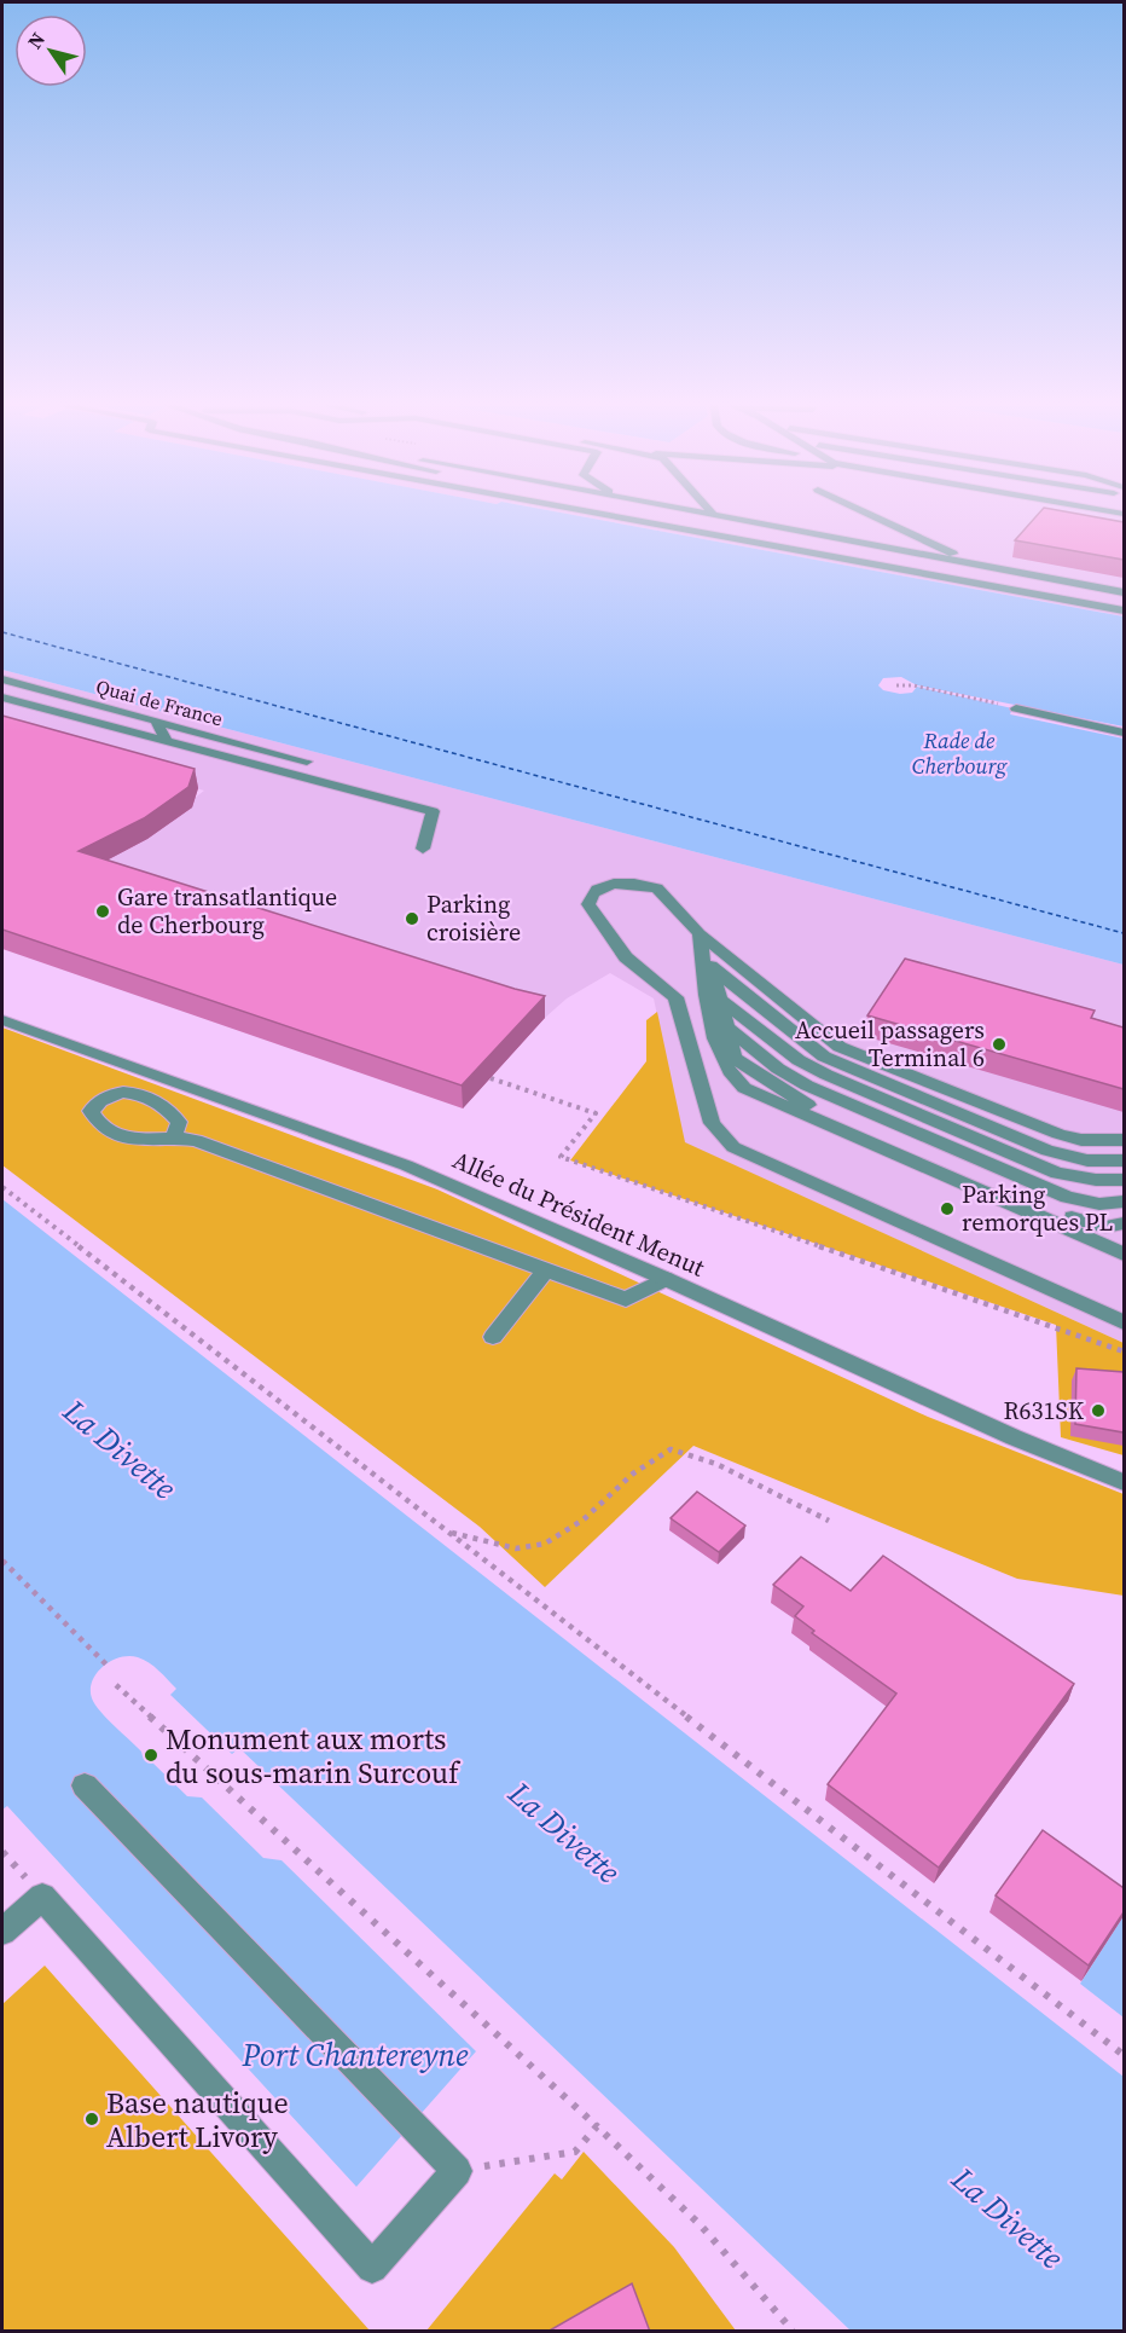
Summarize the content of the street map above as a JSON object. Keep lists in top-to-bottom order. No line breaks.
{"streets":{"street":["Quai de France","Allée du Président Menut"]},"water":["Rade de Cherbourg","La Divette","Port Chantereyne"],"places":["Gare transatlantique de Cherbourg","Parking croisière","Accueil passagers Terminal 6","Parking remorques PL","R631SK","Monument aux morts du sous-marin Surcouf","Base nautique Albert Livory"],"north":"top left"}
